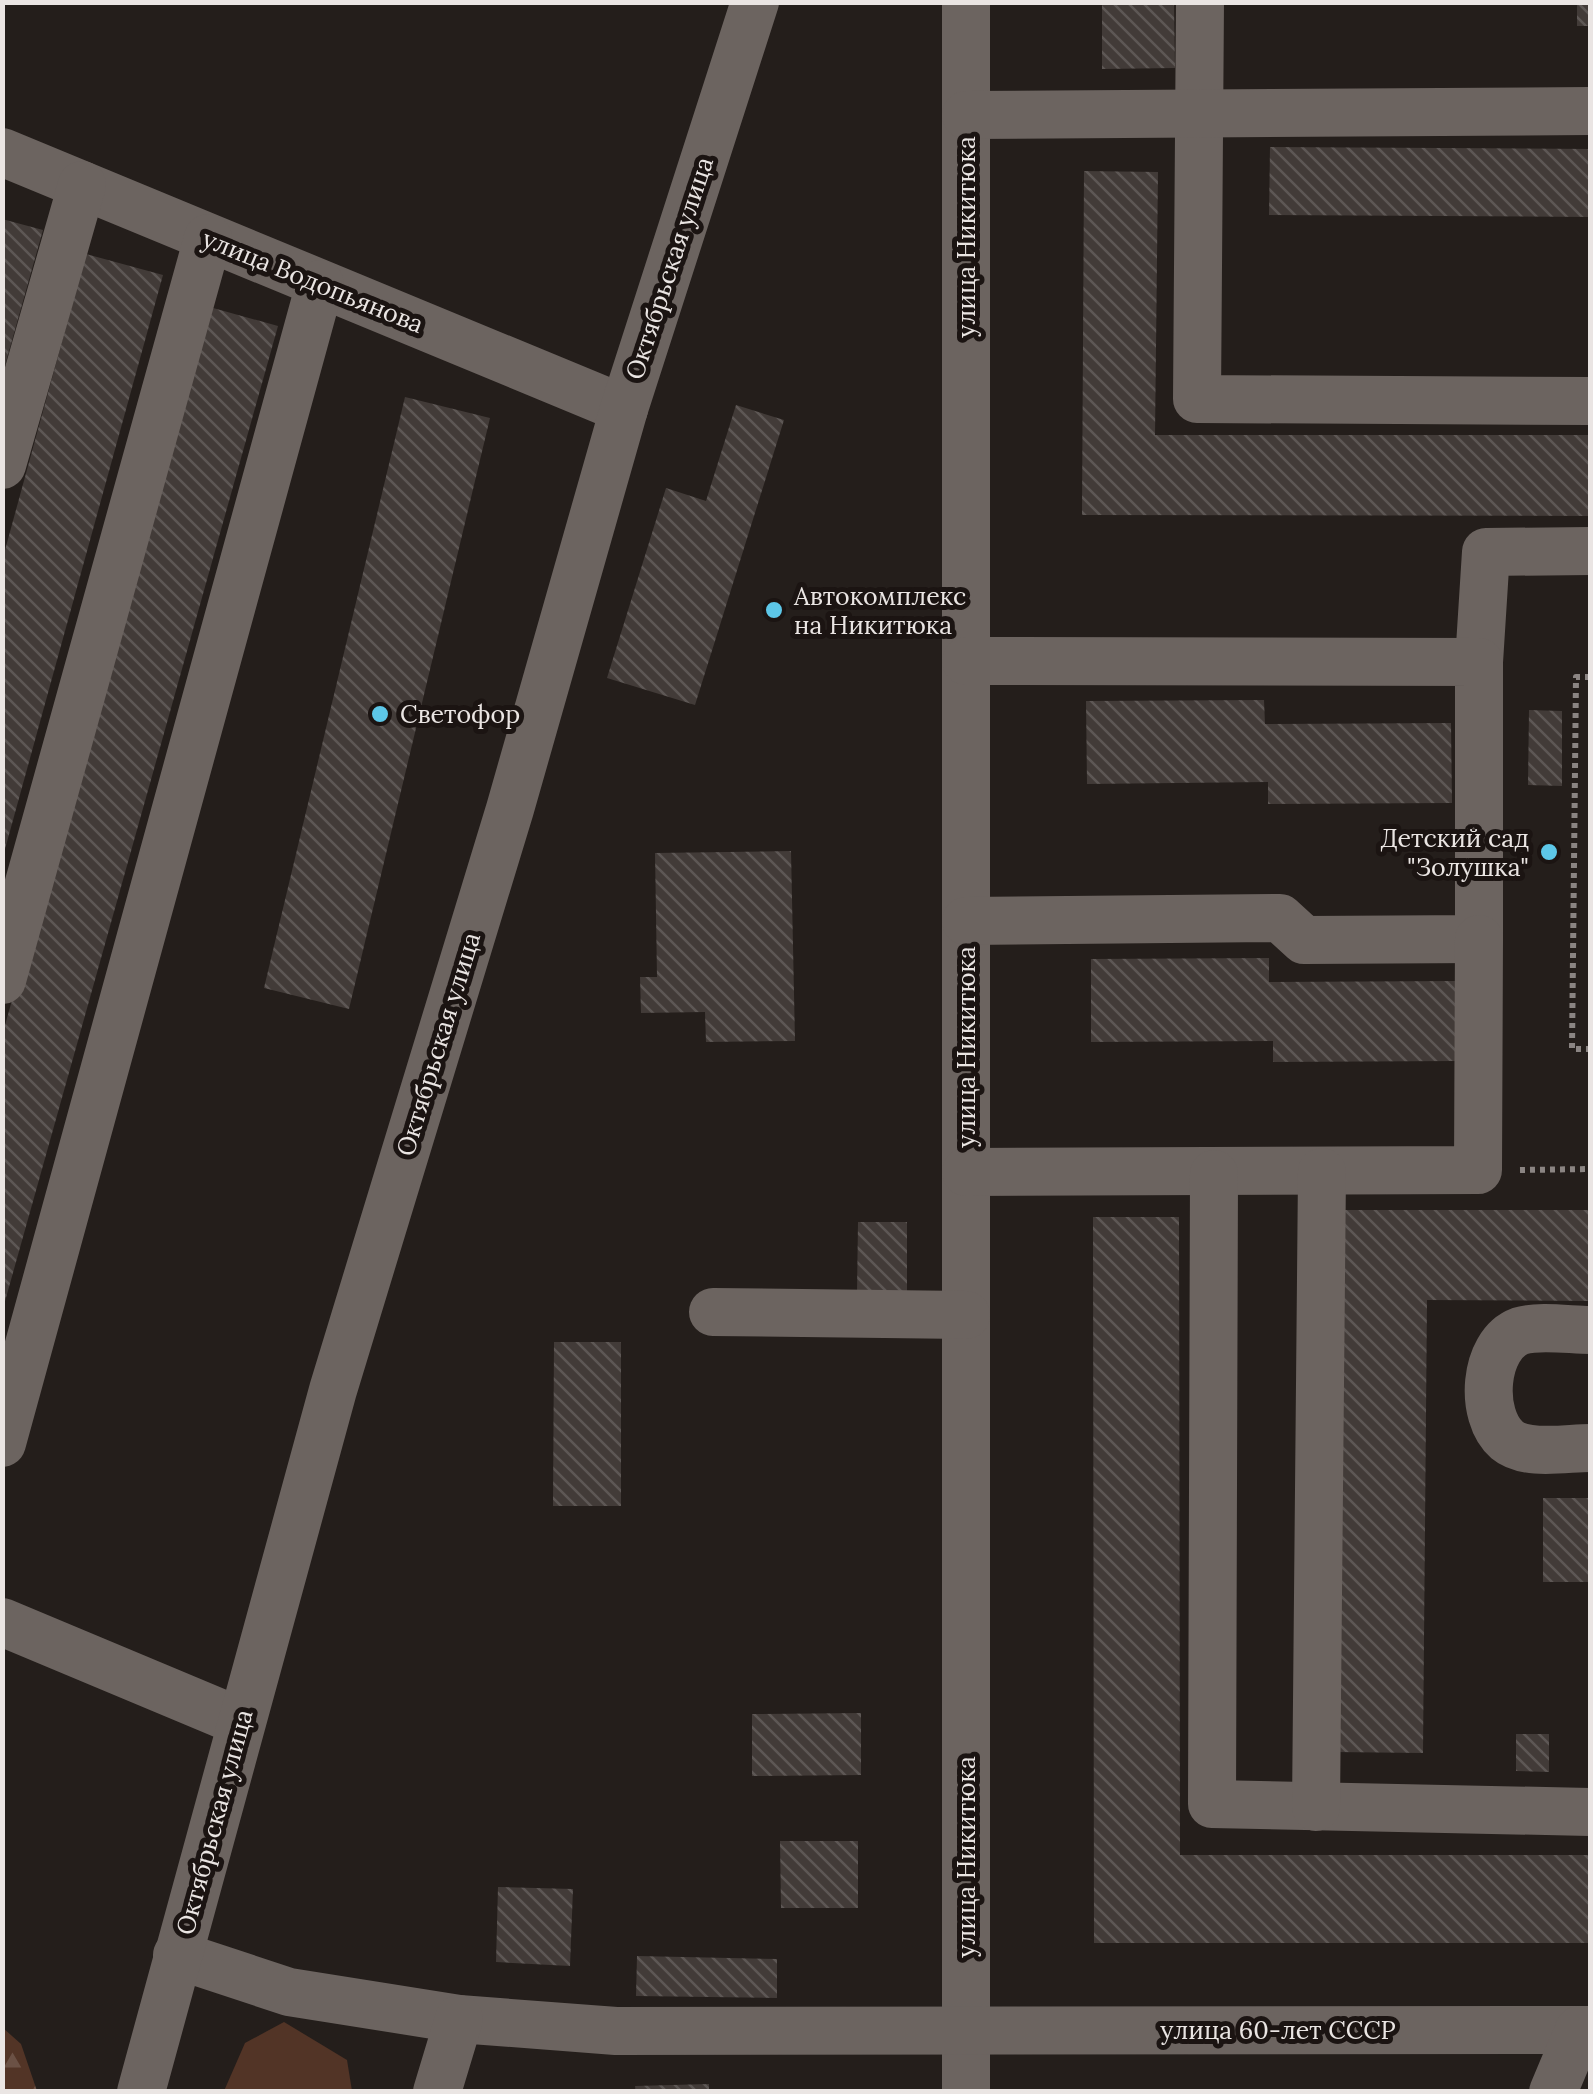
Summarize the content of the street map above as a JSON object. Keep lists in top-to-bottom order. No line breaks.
{"streets":{"street":["улица Никитюка","Октябрьская улица","улица Водопьянова","улица 60-лет СССР"]},"crossings":[["улица Никитюка","улица 60-лет СССР"],["Октябрьская улица","улица Водопьянова"],["Октябрьская улица","улица 60-лет СССР"]],"places":["Автокомплекс на Никитюка","Светофор","Детский сад \"Золушка\""]}
